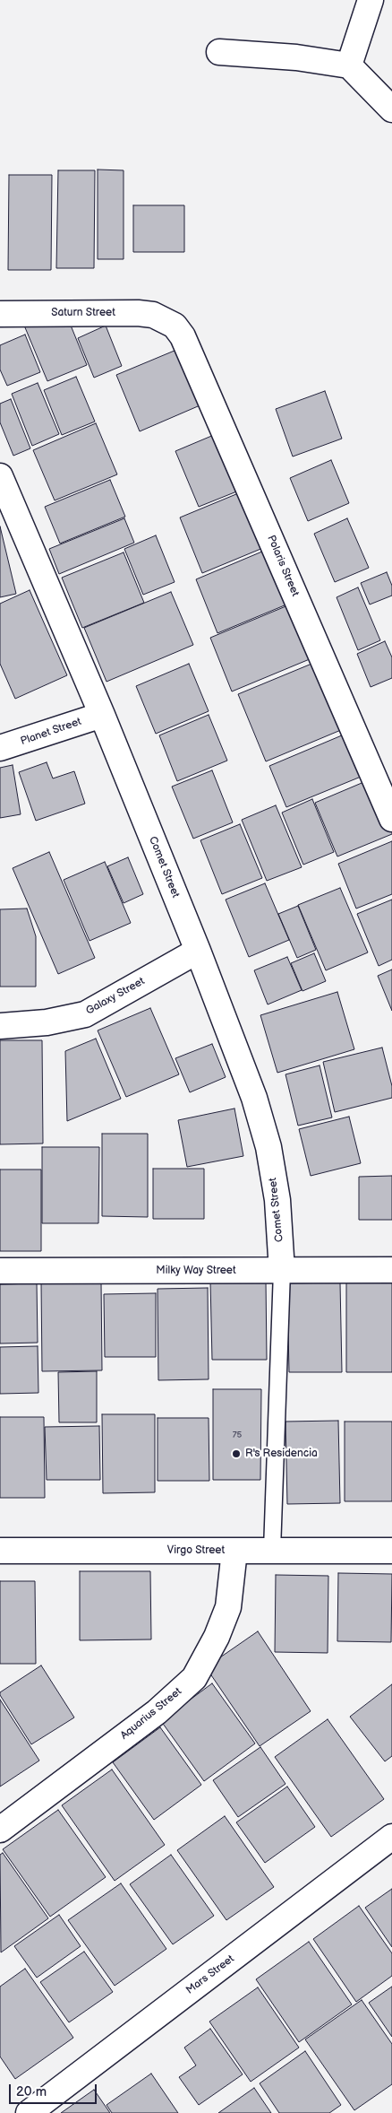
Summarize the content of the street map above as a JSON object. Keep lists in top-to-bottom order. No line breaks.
{"streets":{"street":["Saturn Street","Polaris Street","Planet Street","Comet Street","Galaxy Street","Milky Way Street","Virgo Street","Aquarius Street","Mars Street"]},"crossings":[["Saturn Street","Polaris Street"],["Planet Street","Comet Street"],["Comet Street","Galaxy Street"],["Comet Street","Milky Way Street"],["Virgo Street","Aquarius Street"]],"places":["R's Residencia"],"house_numbers":["75"],"scale_bar":"20 m"}
